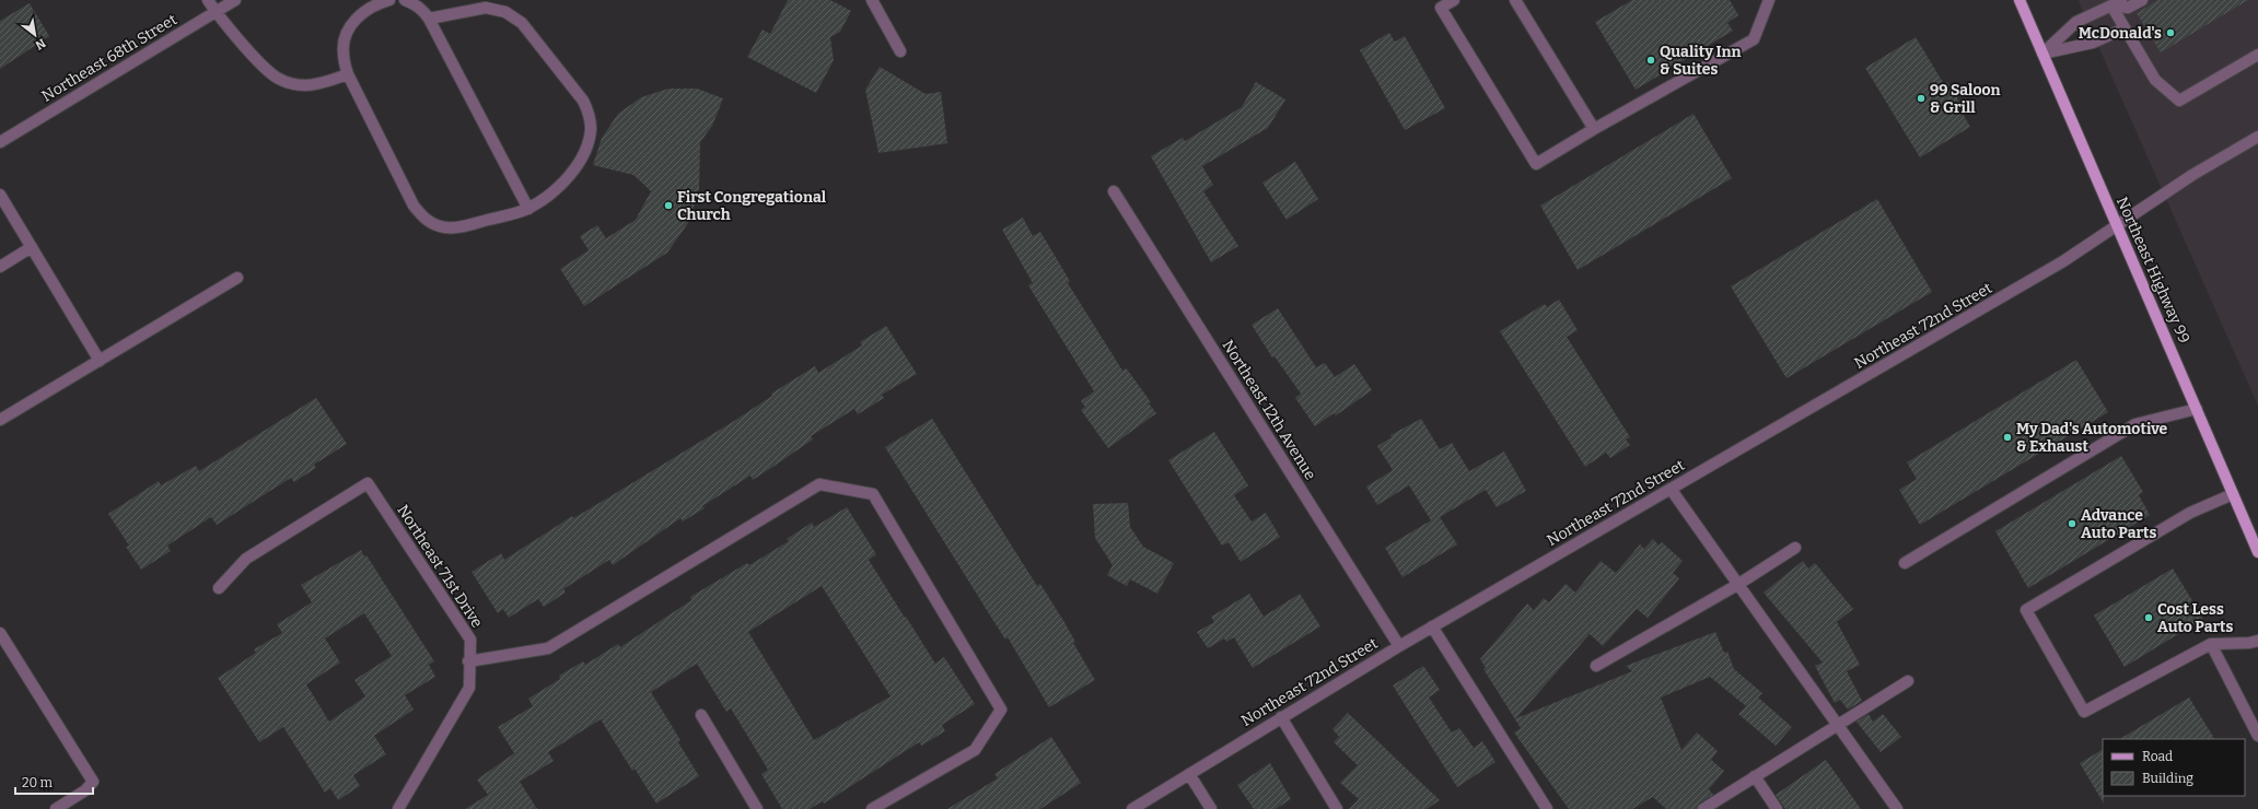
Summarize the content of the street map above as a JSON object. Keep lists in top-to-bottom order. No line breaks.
{"streets":{"main road":["Northeast Highway 99"],"street":["Northeast 68th Street","Northeast 72nd Street","Northeast 12th Avenue","Northeast 71st Drive"]},"crossings":[["Northeast Highway 99","Northeast 72nd Street"],["Northeast 72nd Street","Northeast 12th Avenue"]],"places":["McDonald's","Quality Inn & Suites","99 Saloon & Grill","First Congregational Church","My Dad's Automotive & Exhaust","Advance Auto Parts","Cost Less Auto Parts"],"legend":["Road","Building"],"scale_bar":"20 m","north":"bottom right"}
